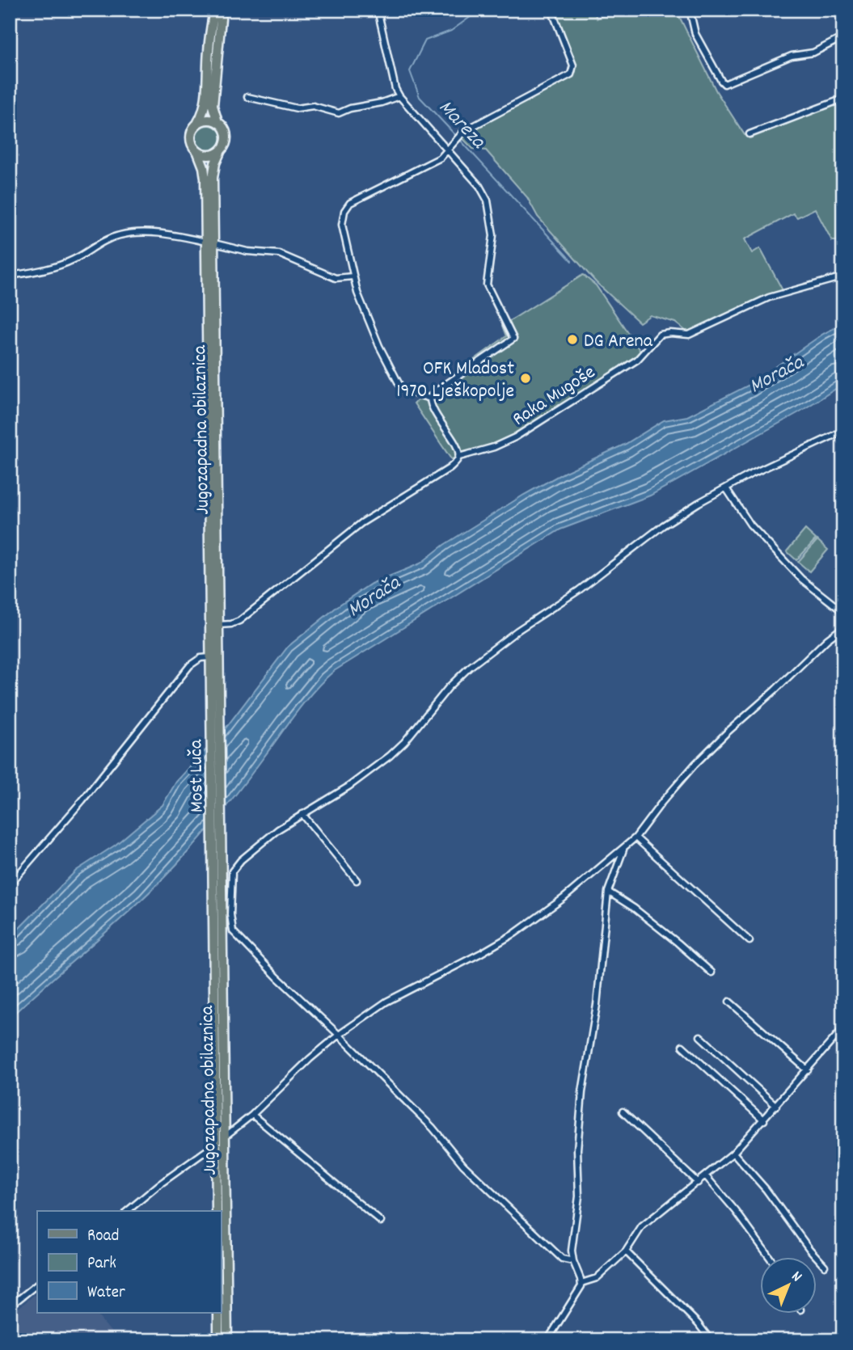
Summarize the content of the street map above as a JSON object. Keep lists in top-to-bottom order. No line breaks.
{"streets":{"main road":["Jugozapadna obilaznica","Most Luča"],"street":["Raka Mugoše"]},"crossings":[["Jugozapadna obilaznica","Most Luča"]],"water":["Mareza","Morača"],"places":["DG Arena","OFK Mladost 1970 Lješkopolje"],"legend":["Road","Park","Water"],"north":"top right"}
